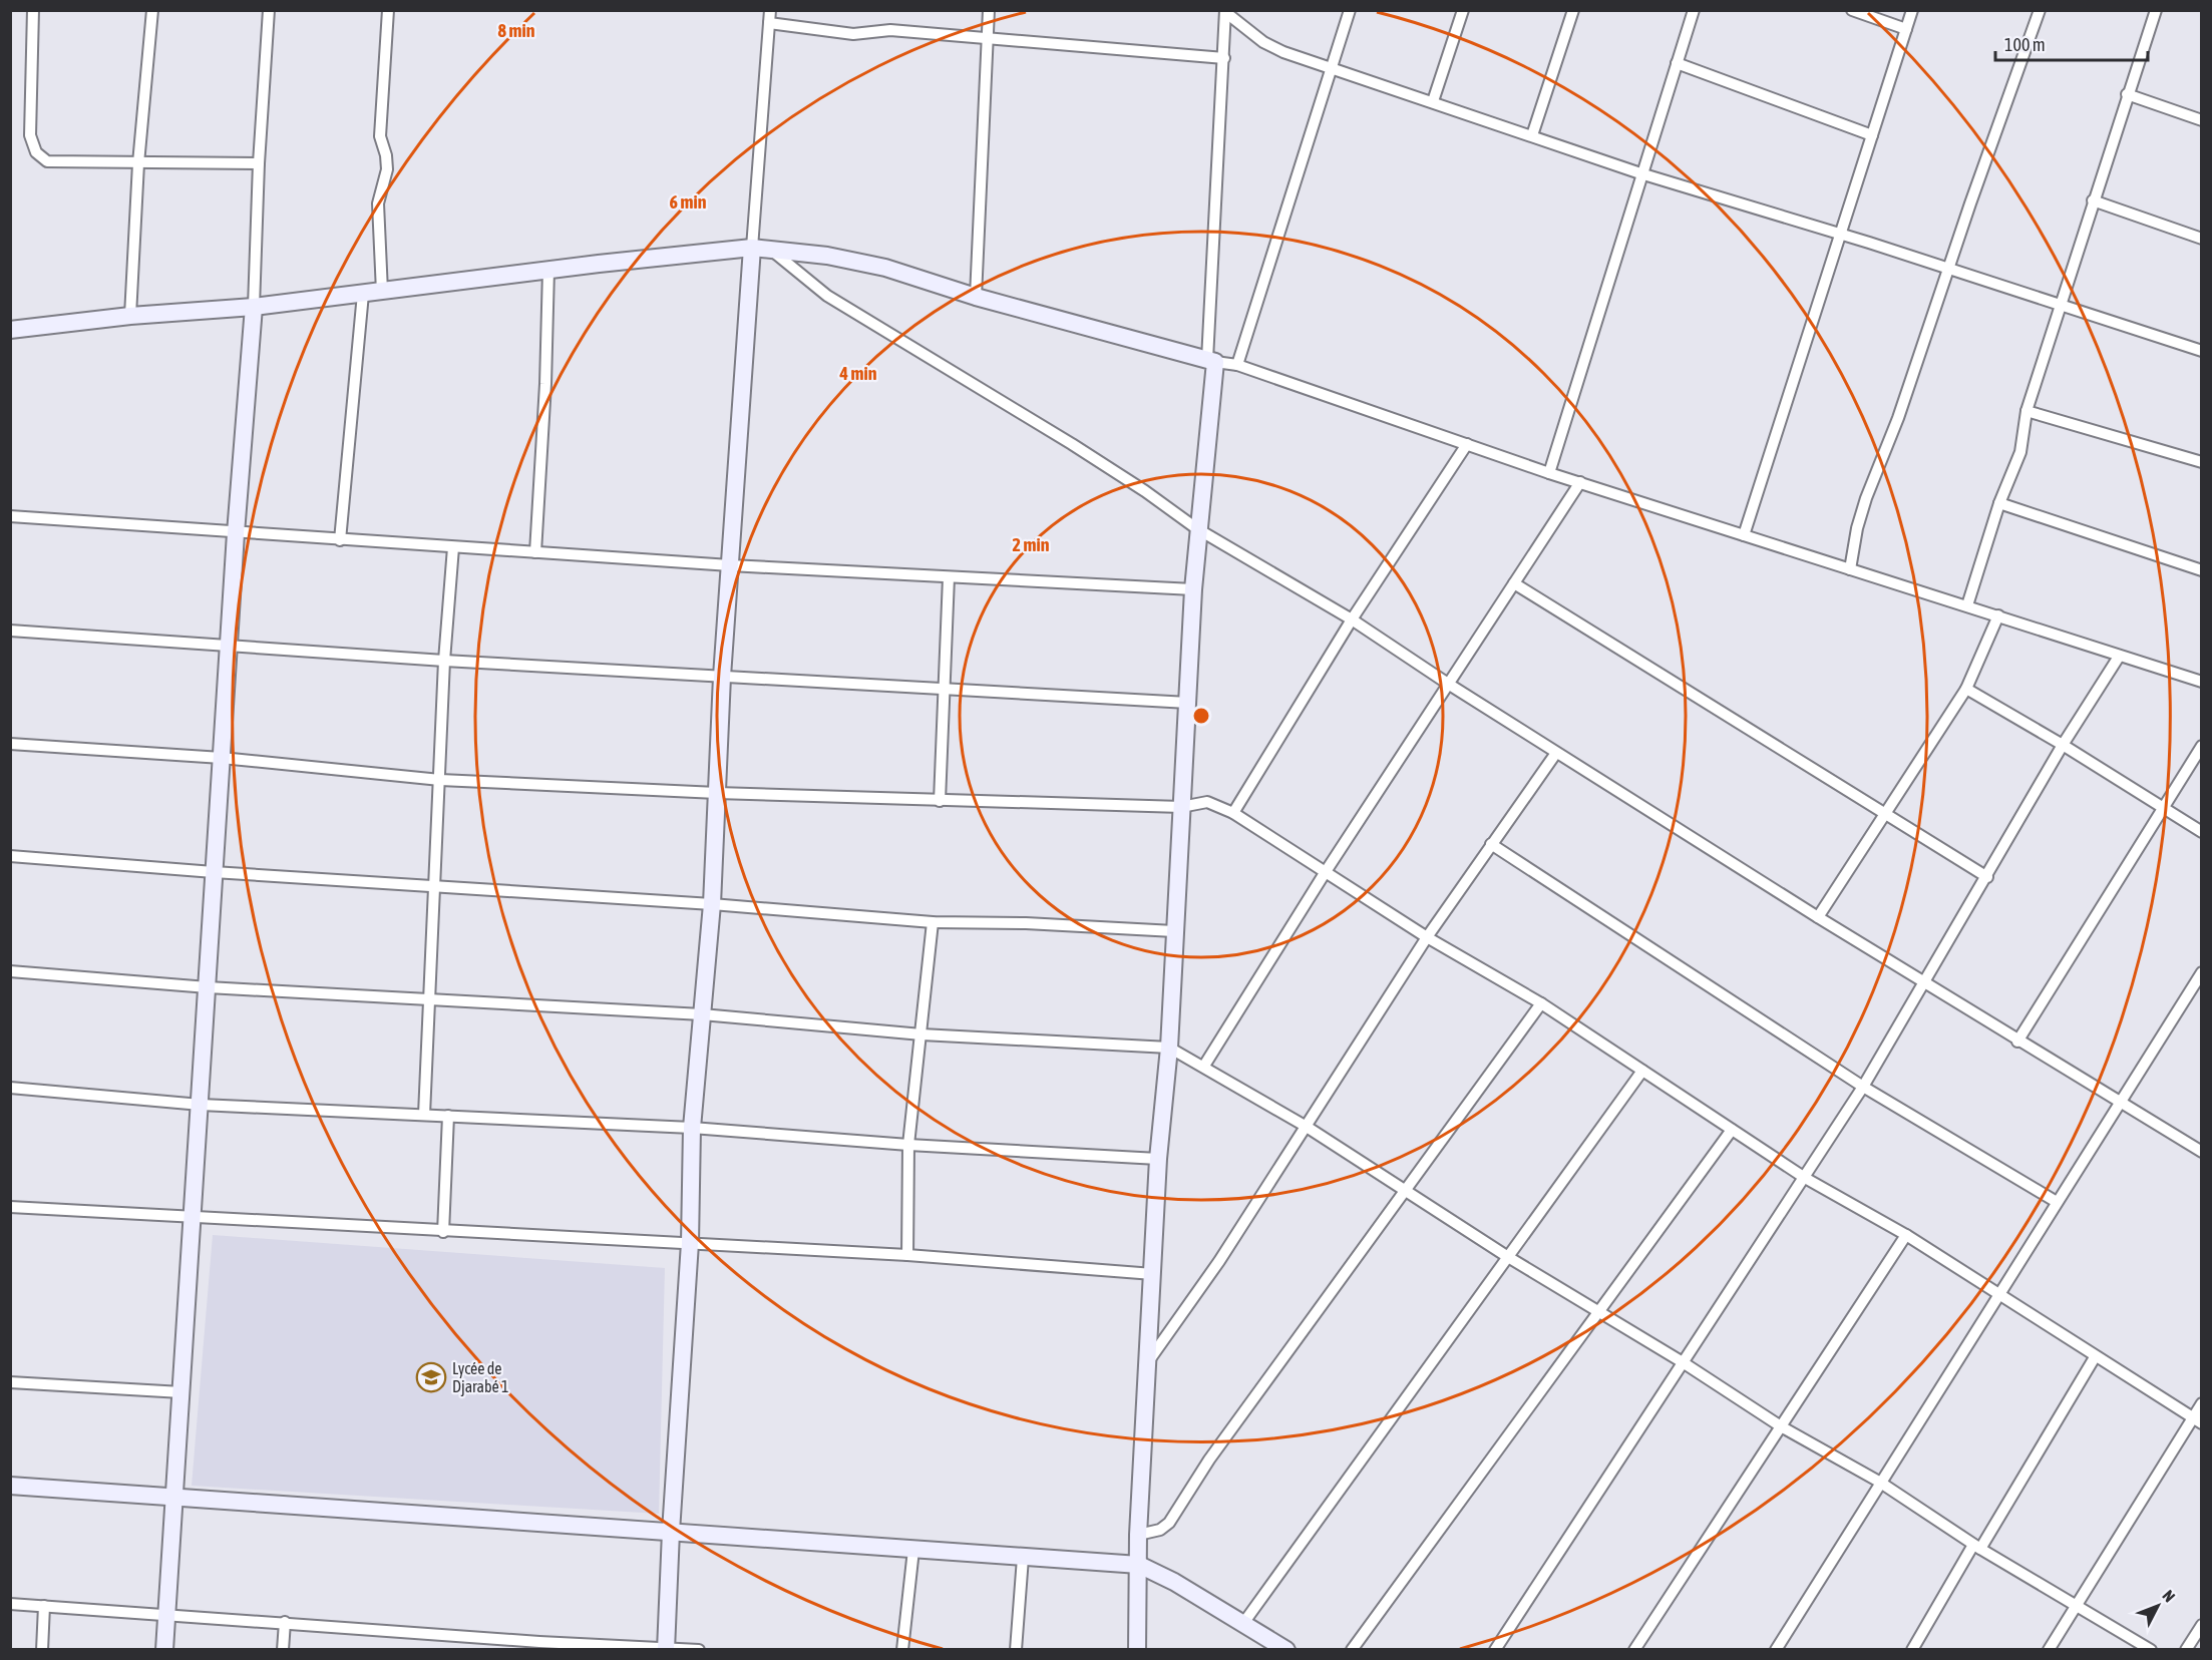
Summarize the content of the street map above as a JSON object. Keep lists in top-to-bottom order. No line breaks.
{"places":{"school or university":["Lycée de Djarabé 1"]},"scale_bar":"100 m","north":"top right","rings":["8 min","6 min","4 min","2 min"]}
